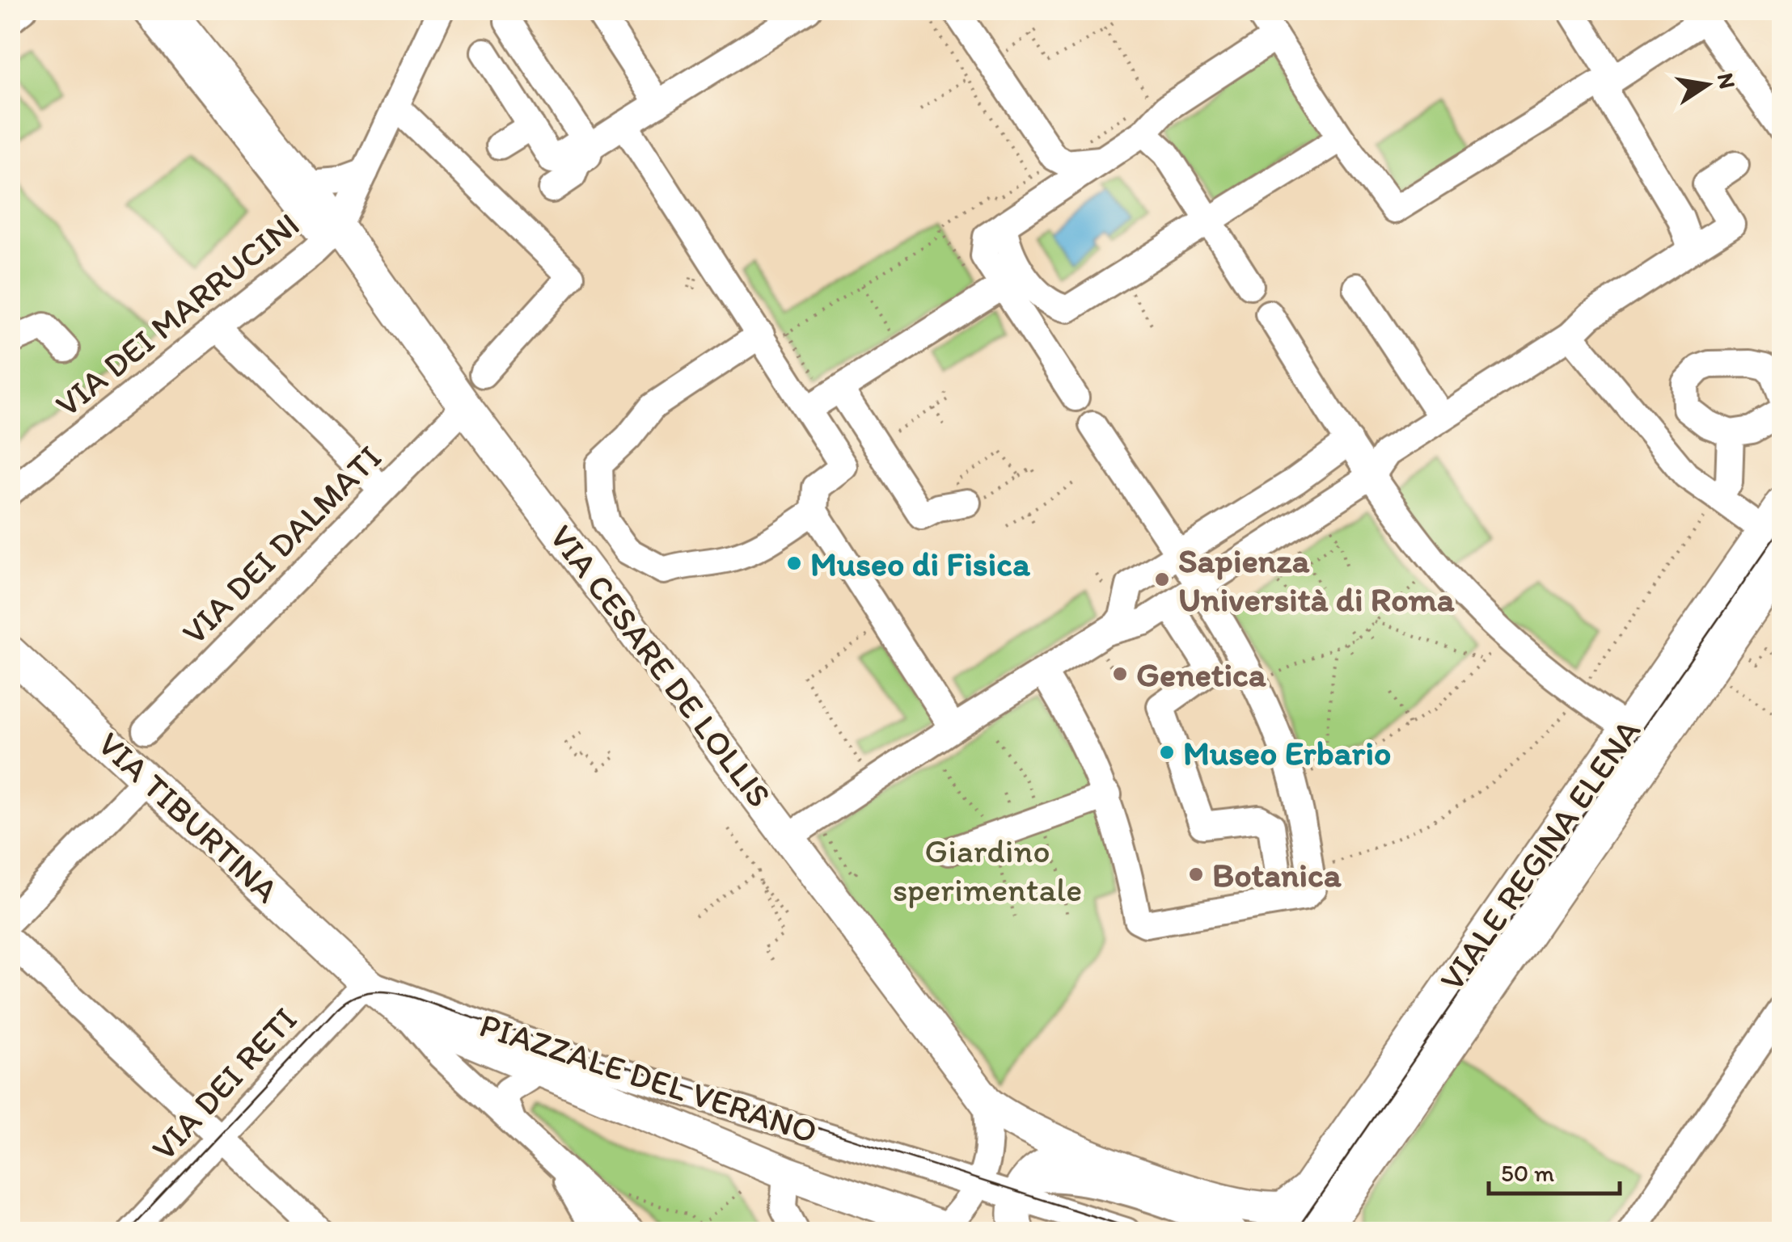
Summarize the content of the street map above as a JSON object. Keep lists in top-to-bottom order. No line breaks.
{"streets":{"main road":["VIA CESARE DE LOLLIS","VIA TIBURTINA","VIALE REGINA ELENA","PIAZZALE DEL VERANO"],"street":["VIA DEI MARRUCINI","VIA DEI DALMATI","VIA DEI RETI"]},"crossings":[["VIA DEI MARRUCINI","VIA CESARE DE LOLLIS"],["VIA DEI DALMATI","VIA CESARE DE LOLLIS"],["VIA CESARE DE LOLLIS","PIAZZALE DEL VERANO"],["VIA TIBURTINA","PIAZZALE DEL VERANO"],["VIA TIBURTINA","VIA DEI RETI"],["VIALE REGINA ELENA","PIAZZALE DEL VERANO"],["PIAZZALE DEL VERANO","VIA DEI RETI"]],"parks":["Giardino sperimentale"],"places":["Museo di Fisica","Sapienza Università di Roma","Genetica","Museo Erbario","Botanica"],"scale_bar":"50 m","north":"right"}
